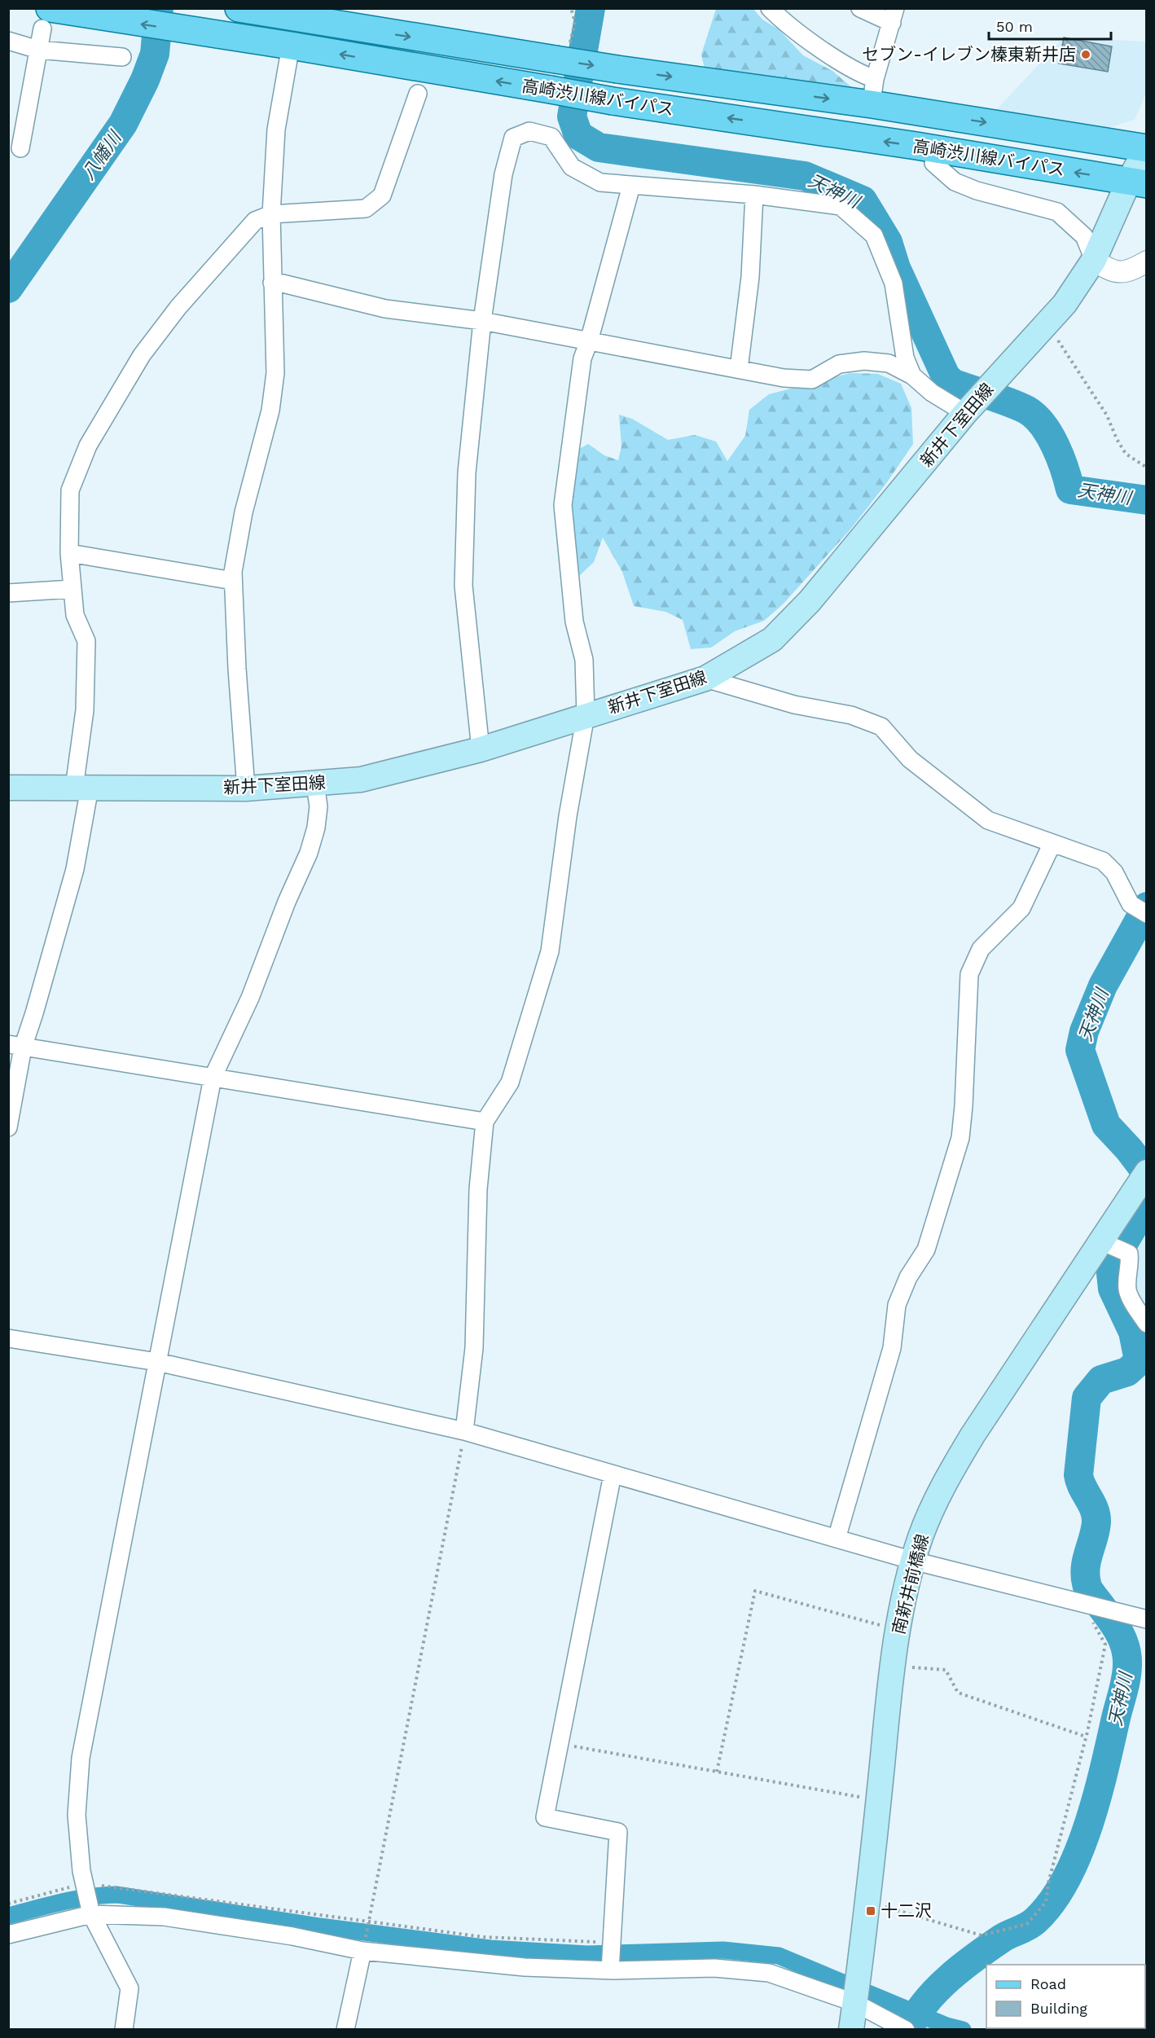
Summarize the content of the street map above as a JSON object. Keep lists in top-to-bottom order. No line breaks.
{"streets":{"main road":["高崎渋川線バイパス","新井下室田線","南新井前橋線"]},"crossings":[["高崎渋川線バイパス","新井下室田線"]],"water":["八幡川","天神川"],"places":{"other":["セブン-イレブン榛東新井店"],"transit":["十二沢"]},"legend":["Road","Building"],"scale_bar":"50 m"}
